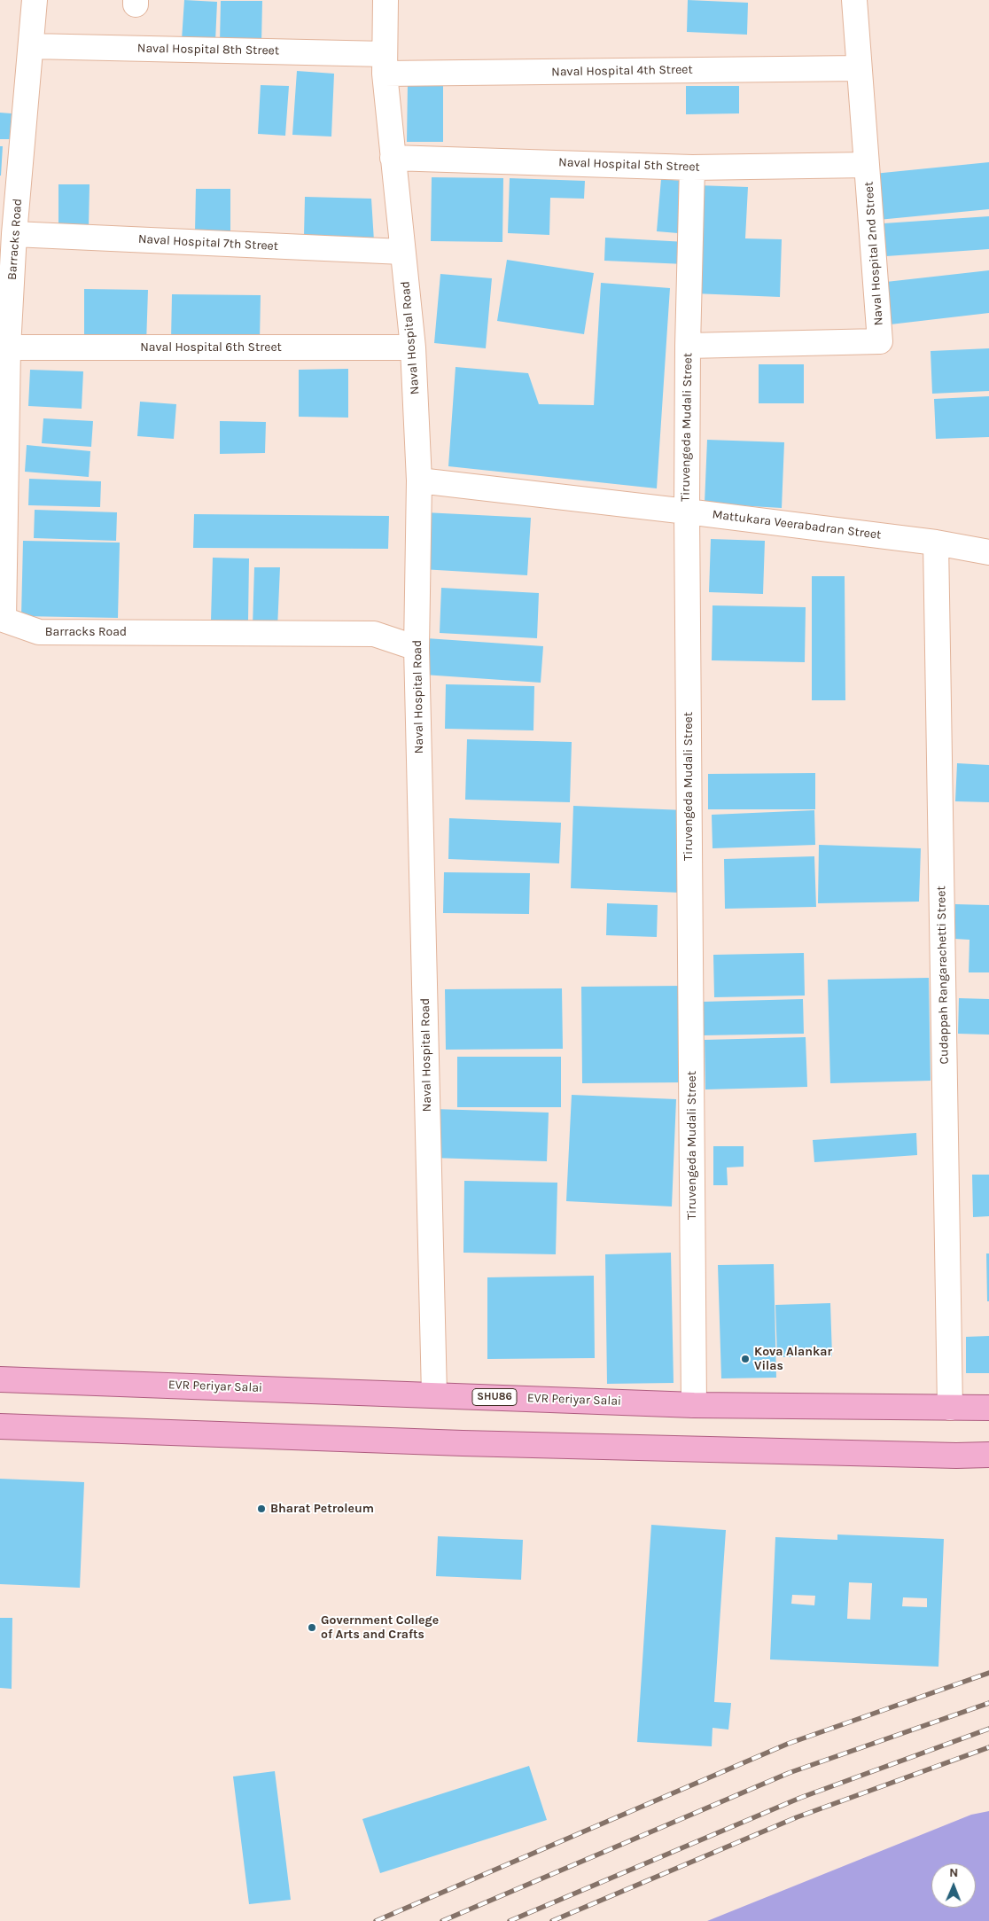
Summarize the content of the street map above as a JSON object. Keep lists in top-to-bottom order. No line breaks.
{"streets":{"main road":["EVR Periyar Salai","SHU86"],"street":["Naval Hospital 8th Street","Naval Hospital 4th Street","Naval Hospital 5th Street","Barracks Road","Naval Hospital 7th Street","Naval Hospital 2nd Street","Naval Hospital Road","Naval Hospital 6th Street","Tiruvengeda Mudali Street","Mattukara Veerabadran Street","Cudappah Rangarachetti Street"]},"crossings":[["Naval Hospital 8th Street","Naval Hospital 4th Street"],["Naval Hospital 8th Street","Barracks Road"],["Naval Hospital 8th Street","Naval Hospital Road"],["Naval Hospital 4th Street","Naval Hospital 2nd Street"],["Naval Hospital 4th Street","Naval Hospital Road"],["Naval Hospital 5th Street","Naval Hospital 2nd Street"],["Naval Hospital 5th Street","Naval Hospital Road"],["Naval Hospital 5th Street","Tiruvengeda Mudali Street"],["Barracks Road","Naval Hospital 7th Street"],["Barracks Road","Naval Hospital Road"],["Barracks Road","Naval Hospital 6th Street"],["Naval Hospital 7th Street","Naval Hospital Road"],["Naval Hospital 2nd Street","Tiruvengeda Mudali Street"],["Naval Hospital Road","Naval Hospital 6th Street"],["Naval Hospital Road","Mattukara Veerabadran Street"],["Naval Hospital Road","EVR Periyar Salai"],["Tiruvengeda Mudali Street","Mattukara Veerabadran Street"],["Tiruvengeda Mudali Street","EVR Periyar Salai"],["Mattukara Veerabadran Street","Cudappah Rangarachetti Street"],["Cudappah Rangarachetti Street","EVR Periyar Salai"]],"places":["Kova Alankar Vilas","Bharat Petroleum","Government College of Arts and Crafts"],"north":"top"}
